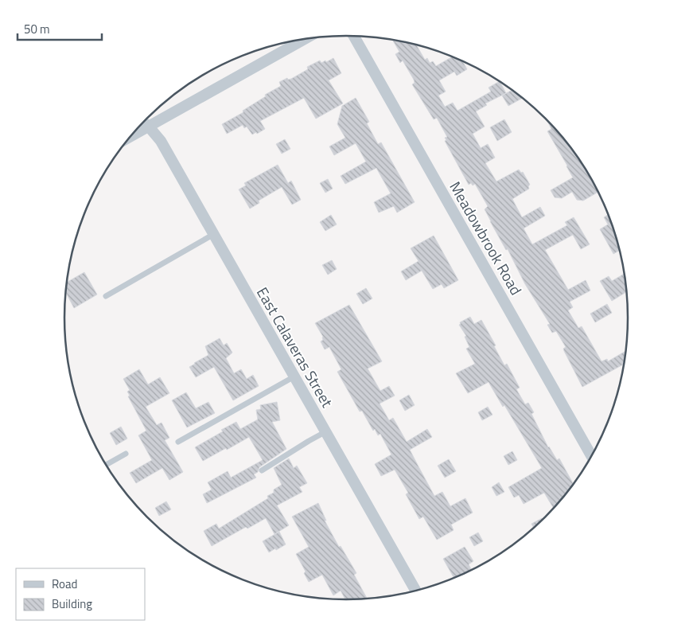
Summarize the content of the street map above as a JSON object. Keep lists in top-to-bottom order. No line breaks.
{"streets":{"street":["Meadowbrook Road","East Calaveras Street"]},"legend":["Road","Building"],"scale_bar":"50 m"}
